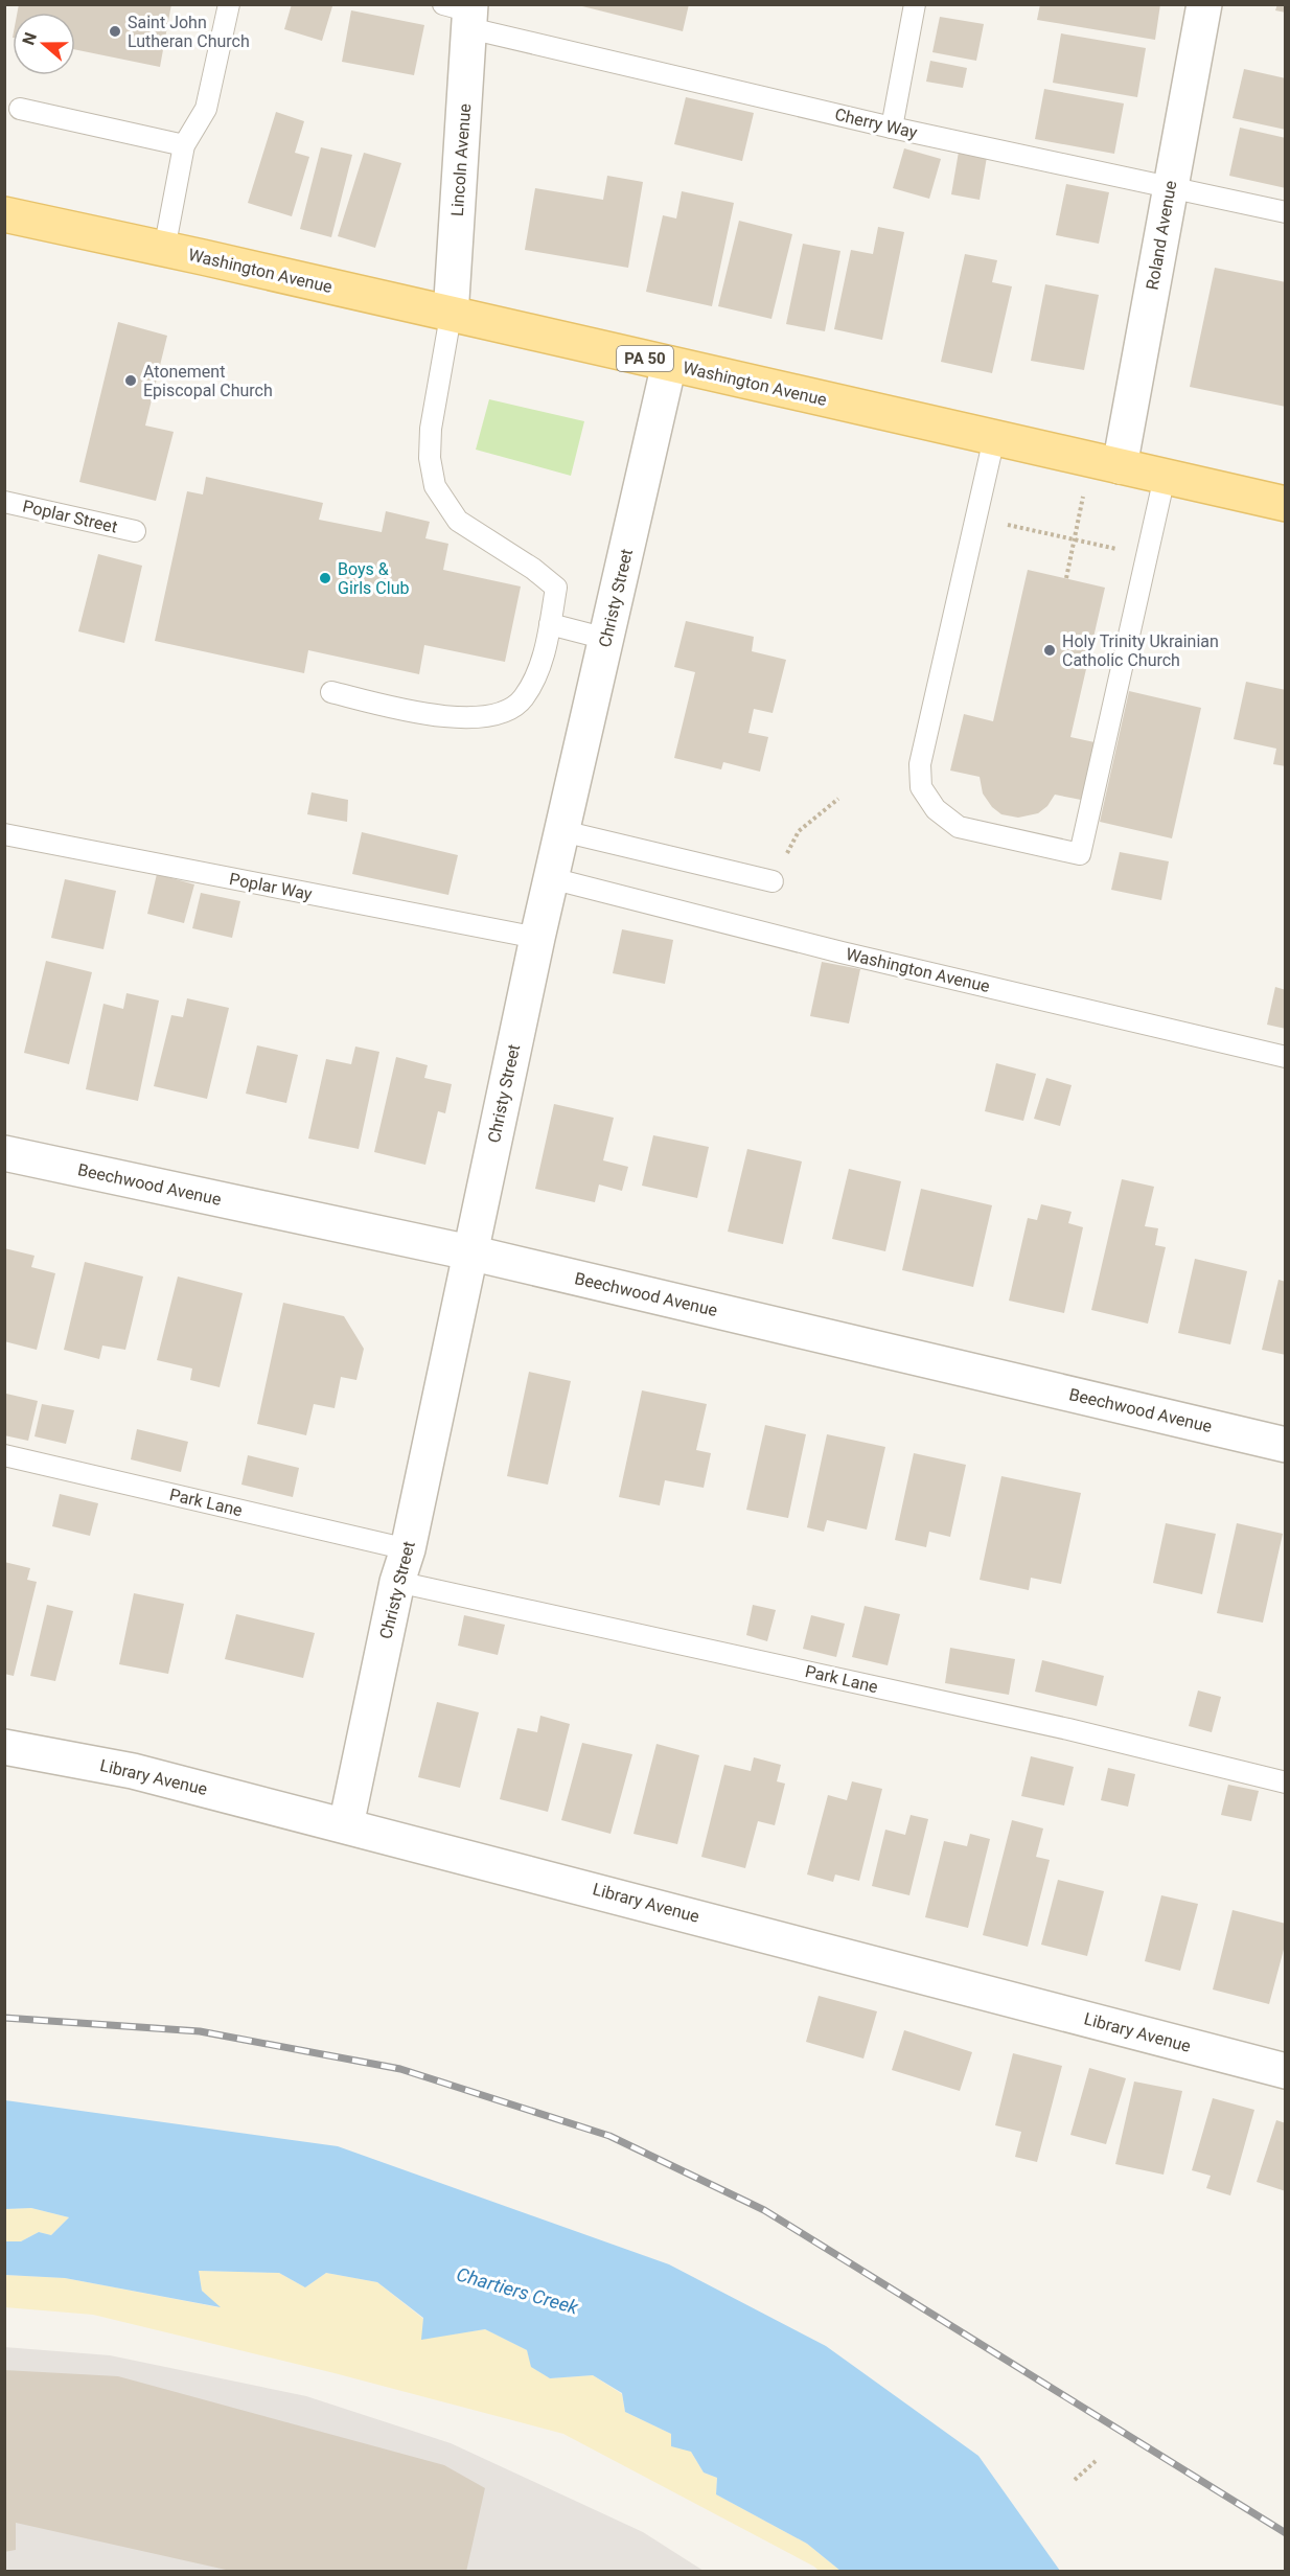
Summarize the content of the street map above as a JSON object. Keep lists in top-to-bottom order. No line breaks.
{"streets":{"main road":["Washington Avenue","PA 50"],"street":["Lincoln Avenue","Roland Avenue","Christy Street","Beechwood Avenue","Library Avenue"],"lane":["Cherry Way","Poplar Street","Poplar Way","Park Lane"]},"crossings":[["Cherry Way","Lincoln Avenue"],["Cherry Way","Roland Avenue"],["Lincoln Avenue","Washington Avenue"],["Roland Avenue","Washington Avenue"],["Washington Avenue","Christy Street"],["Christy Street","Poplar Way"],["Christy Street","Beechwood Avenue"],["Christy Street","Park Lane"],["Christy Street","Library Avenue"]],"water":["Chartiers Creek"],"places":["Saint John Lutheran Church","Atonement Episcopal Church","Boys & Girls Club","Holy Trinity Ukrainian Catholic Church"],"north":"left"}
